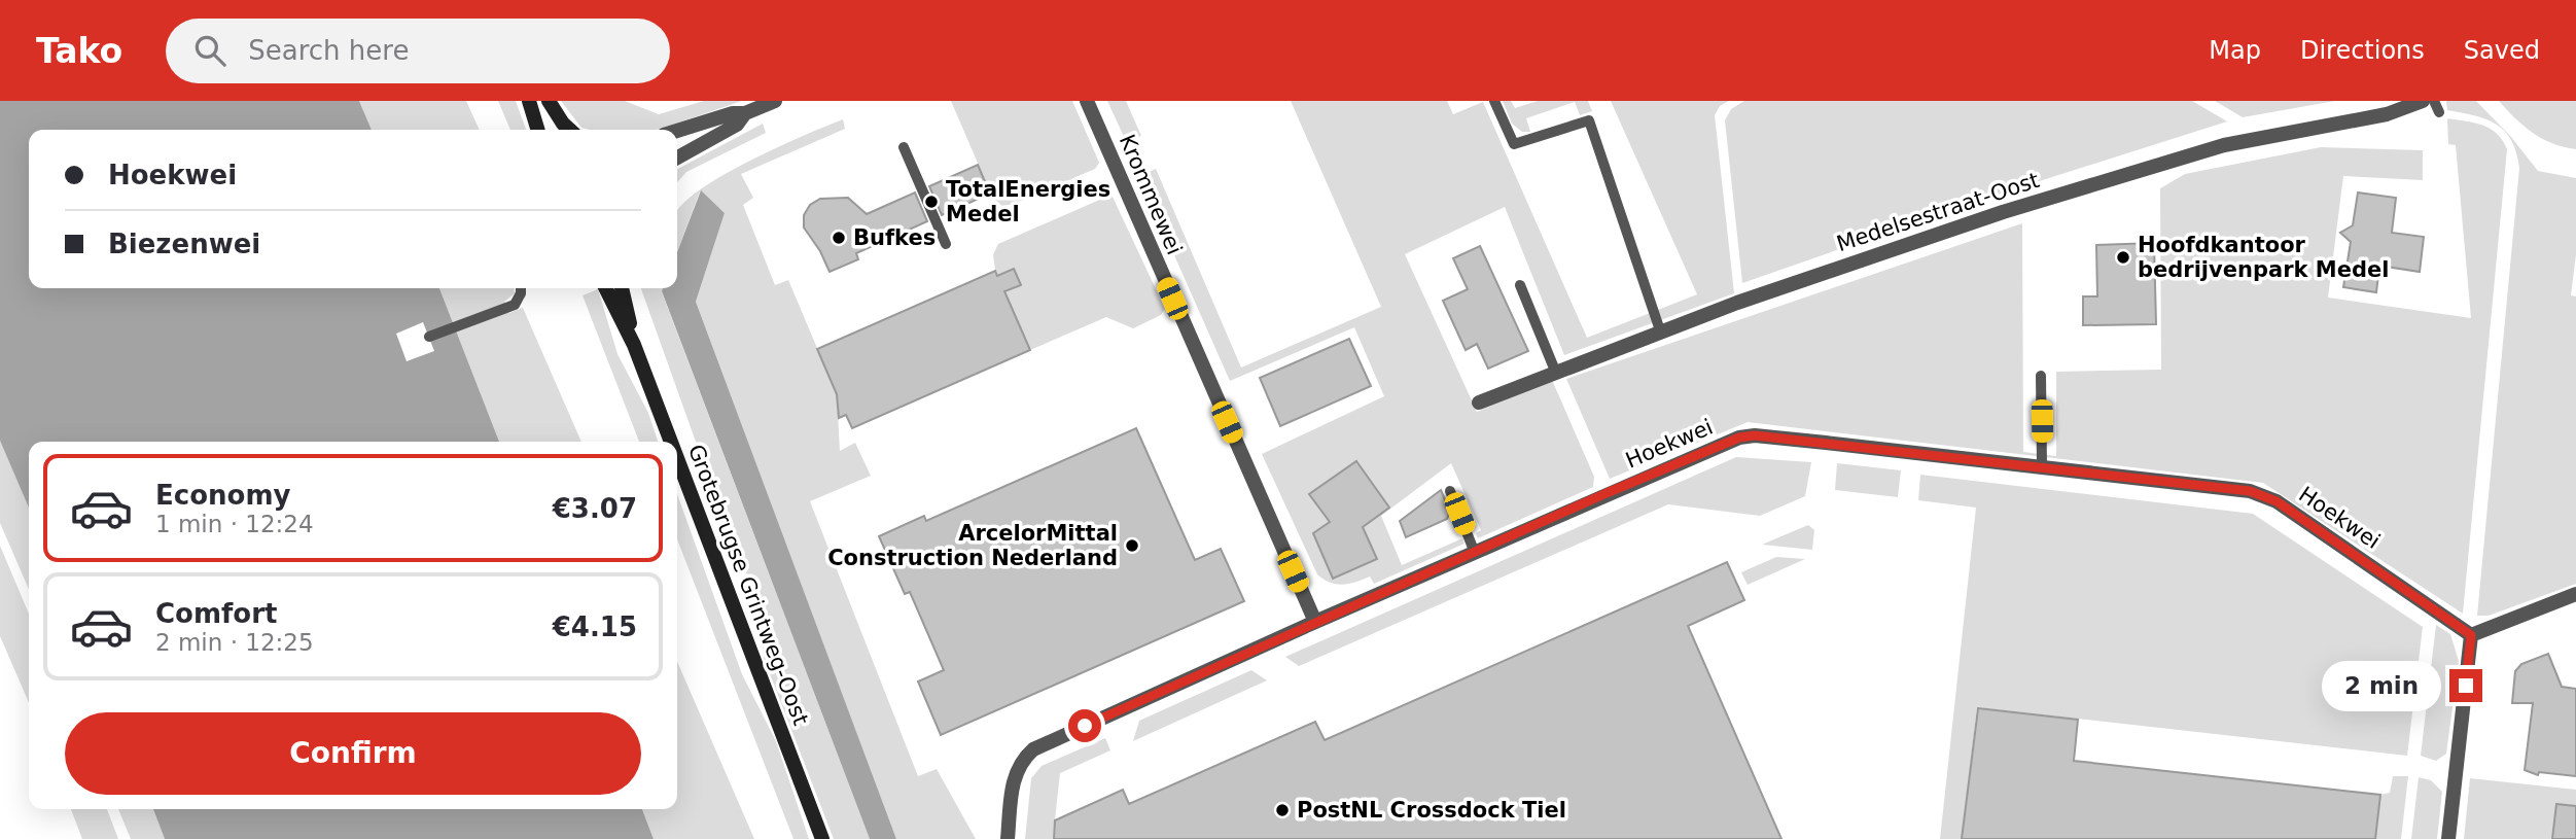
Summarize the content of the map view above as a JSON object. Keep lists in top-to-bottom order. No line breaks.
{"streets":{"street":["Krommewei","Medelsestraat-Oost","Hoekwei","Grotebrugse Grintweg-Oost"]},"crossings":[["Krommewei","Hoekwei"]],"places":["TotalEnergies Medel","Bufkes","Hoofdkantoor bedrijvenpark Medel","ArcelorMittal Construction Nederland","PostNL Crossdock Tiel"],"page":{"header":"Tako","search":"Search here","nav":["Map","Directions","Saved"],"banner":["Hoekwei","Biezenwei"],"list":[{"name":"Economy","note":"1 min · 12:24","value":"€3.07"},{"name":"Comfort","note":"2 min · 12:25","value":"€4.15"}],"bubble":"2 min","buttons":"Confirm"}}
